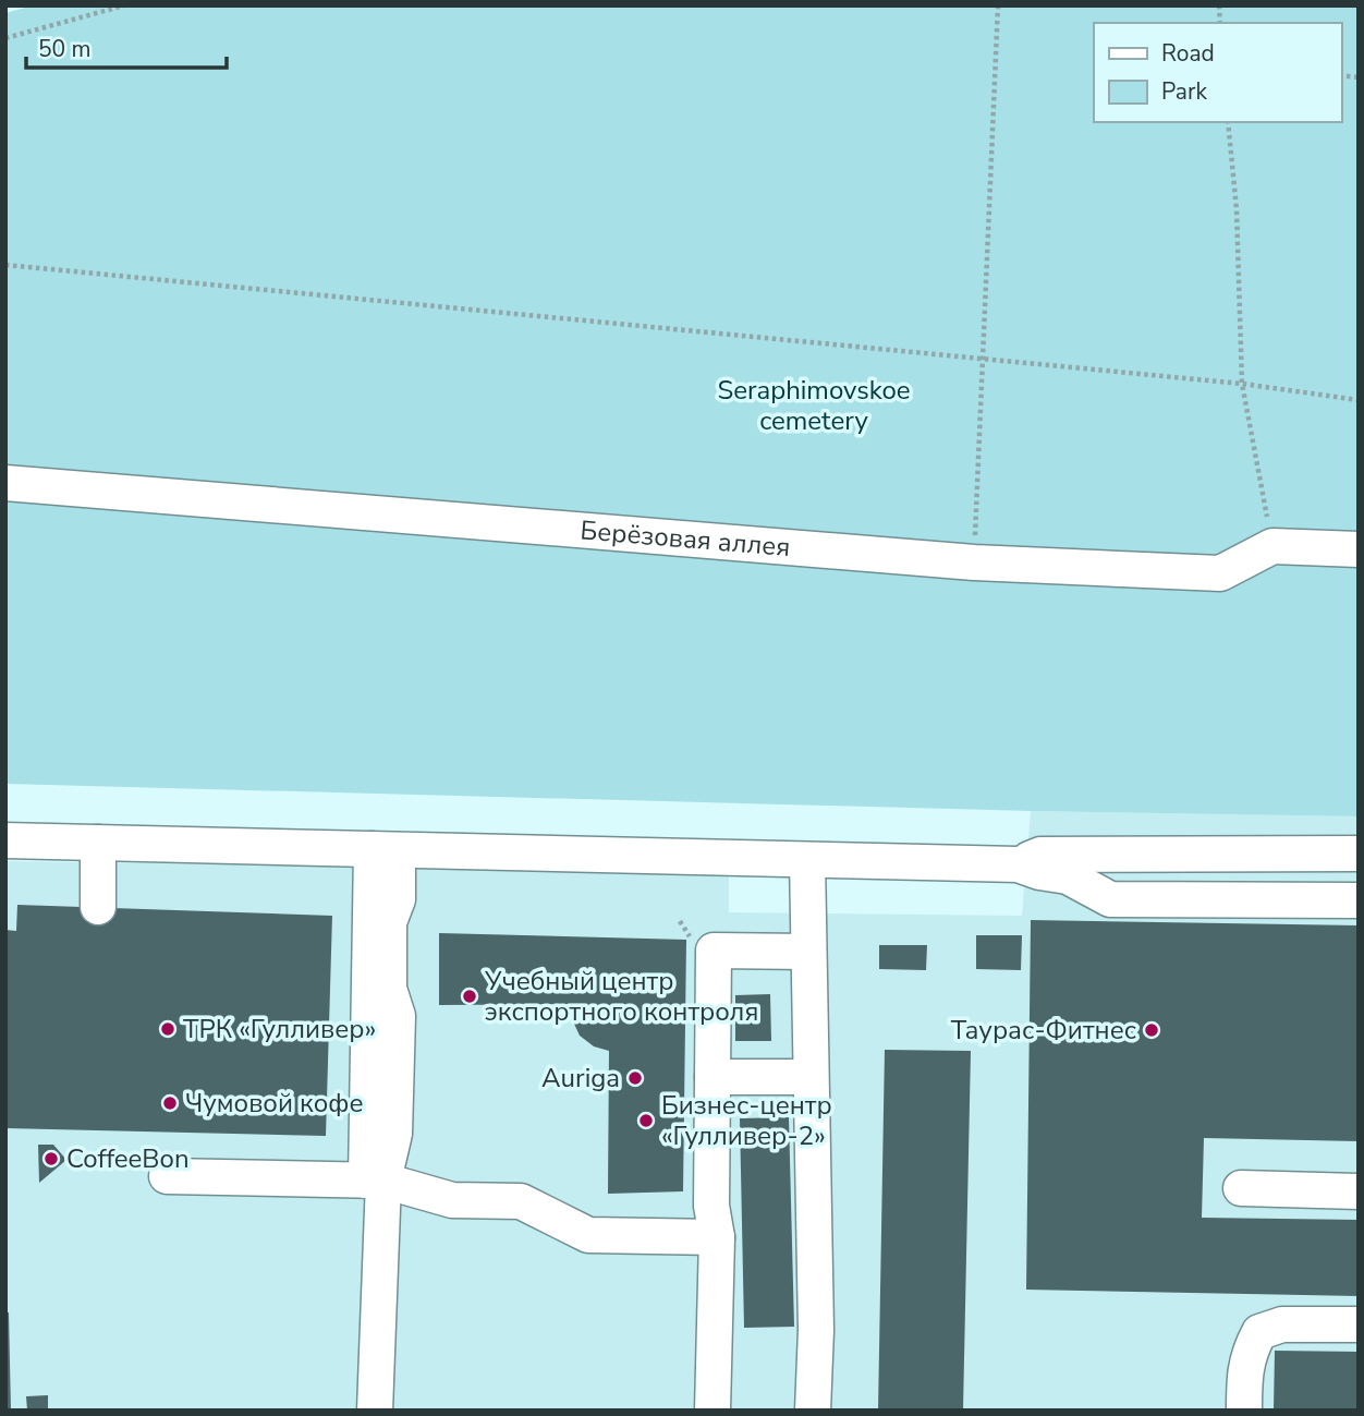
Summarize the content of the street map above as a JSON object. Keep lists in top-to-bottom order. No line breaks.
{"streets":{"street":["Берёзовая аллея"]},"parks":["Seraphimovskoe cemetery"],"places":["Учебный центр экспортного контроля","ТРК «Гулливер»","Таурас-Фитнес","Auriga","Чумовой кофе","Бизнес-центр «Гулливер-2»","CoffeeBon"],"legend":["Road","Park"],"scale_bar":"50 m"}
